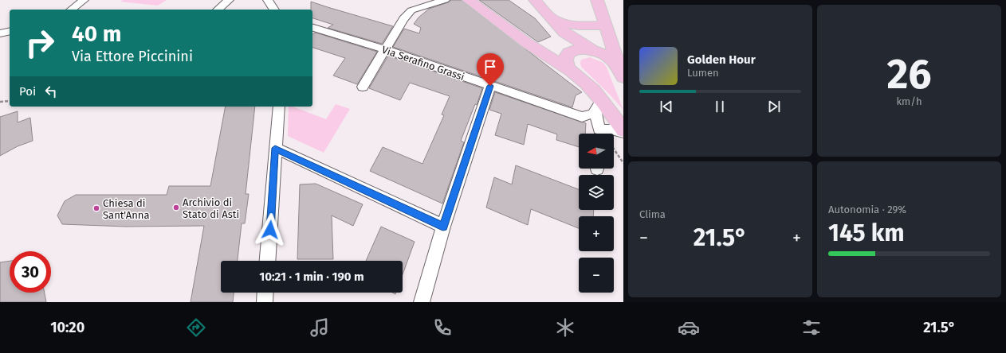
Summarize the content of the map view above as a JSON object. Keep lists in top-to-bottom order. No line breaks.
{"streets":{"street":["Via Serafino Grassi"]},"places":["Archivio di Stato di Asti","Chiesa di Sant'Anna"],"north":"left","page":{"tile":[["26","km/h"],"Clima",["Autonomia · 29%","145 km"]],"turn":["40 m","Via Ettore Piccinini"],"song":["Golden Hour","Lumen"],"then":"Poi","map_buttons":["+","−"],"heat":["−","21.5°","+"],"limit":"30","trip":"10:21 · 1 min · 190 m","tabs":["10:20","21.5°"]}}
